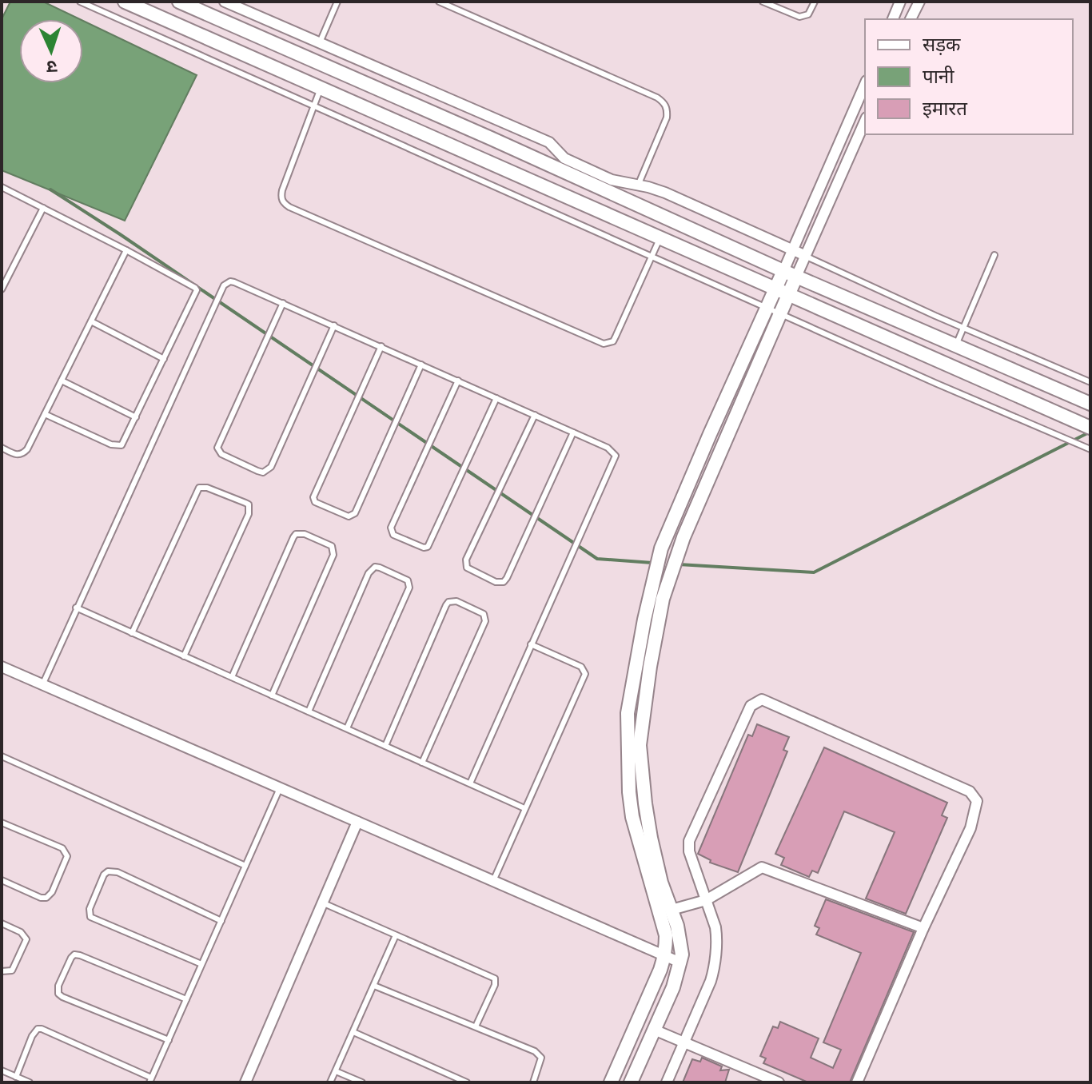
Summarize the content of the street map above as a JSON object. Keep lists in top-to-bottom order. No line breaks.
{"legend":["सड़क","पानी","इमारत"],"north":"bottom"}
